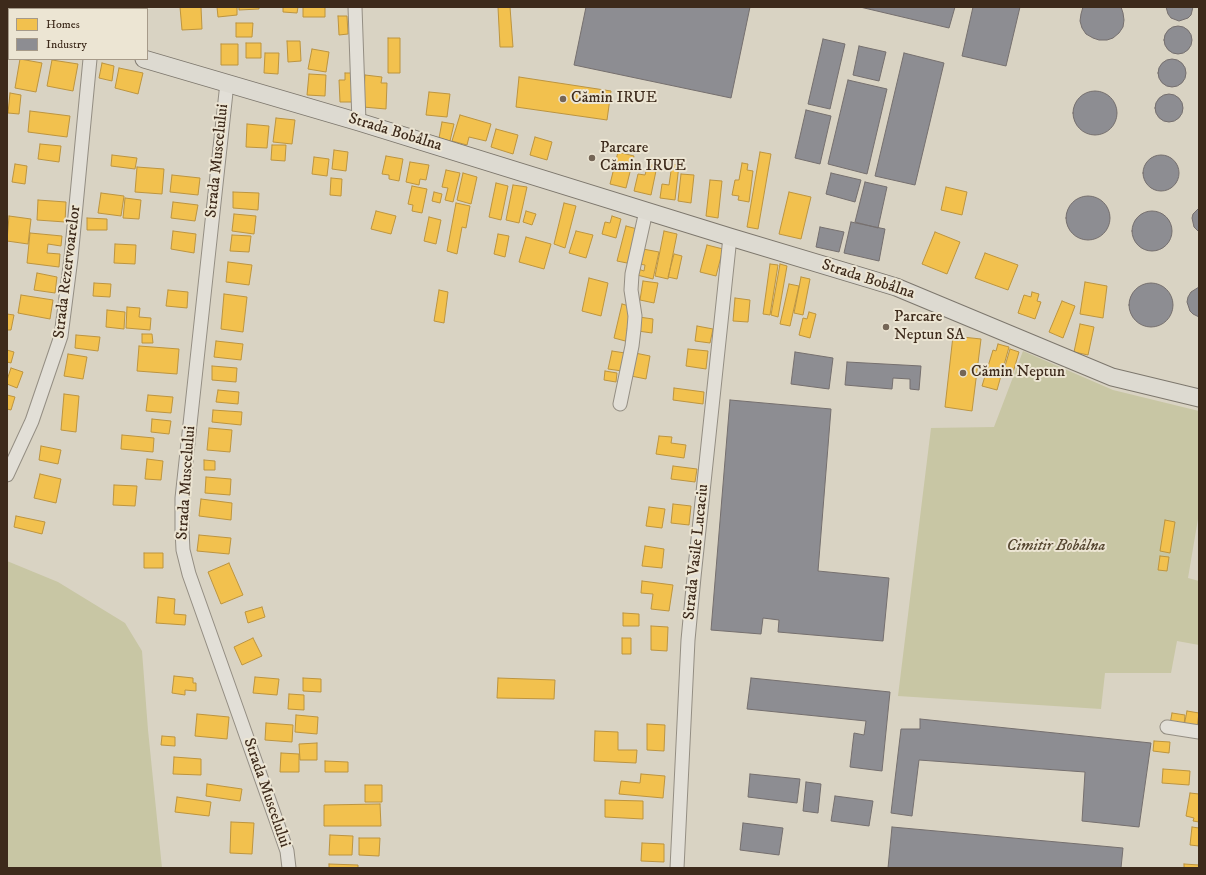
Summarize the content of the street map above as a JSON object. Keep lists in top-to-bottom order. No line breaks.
{"streets":{"main road":["Strada Bobâlna"],"street":["Strada Muscelului","Strada Rezervoarelor","Strada Vasile Lucaciu"]},"crossings":[["Strada Bobâlna","Strada Muscelului"],["Strada Bobâlna","Strada Vasile Lucaciu"]],"parks":["Cimitir Bobâlna"],"places":["Cămin IRUE","Parcare Cămin IRUE","Parcare Neptun SA","Cămin Neptun"],"legend":["Homes","Industry"]}
